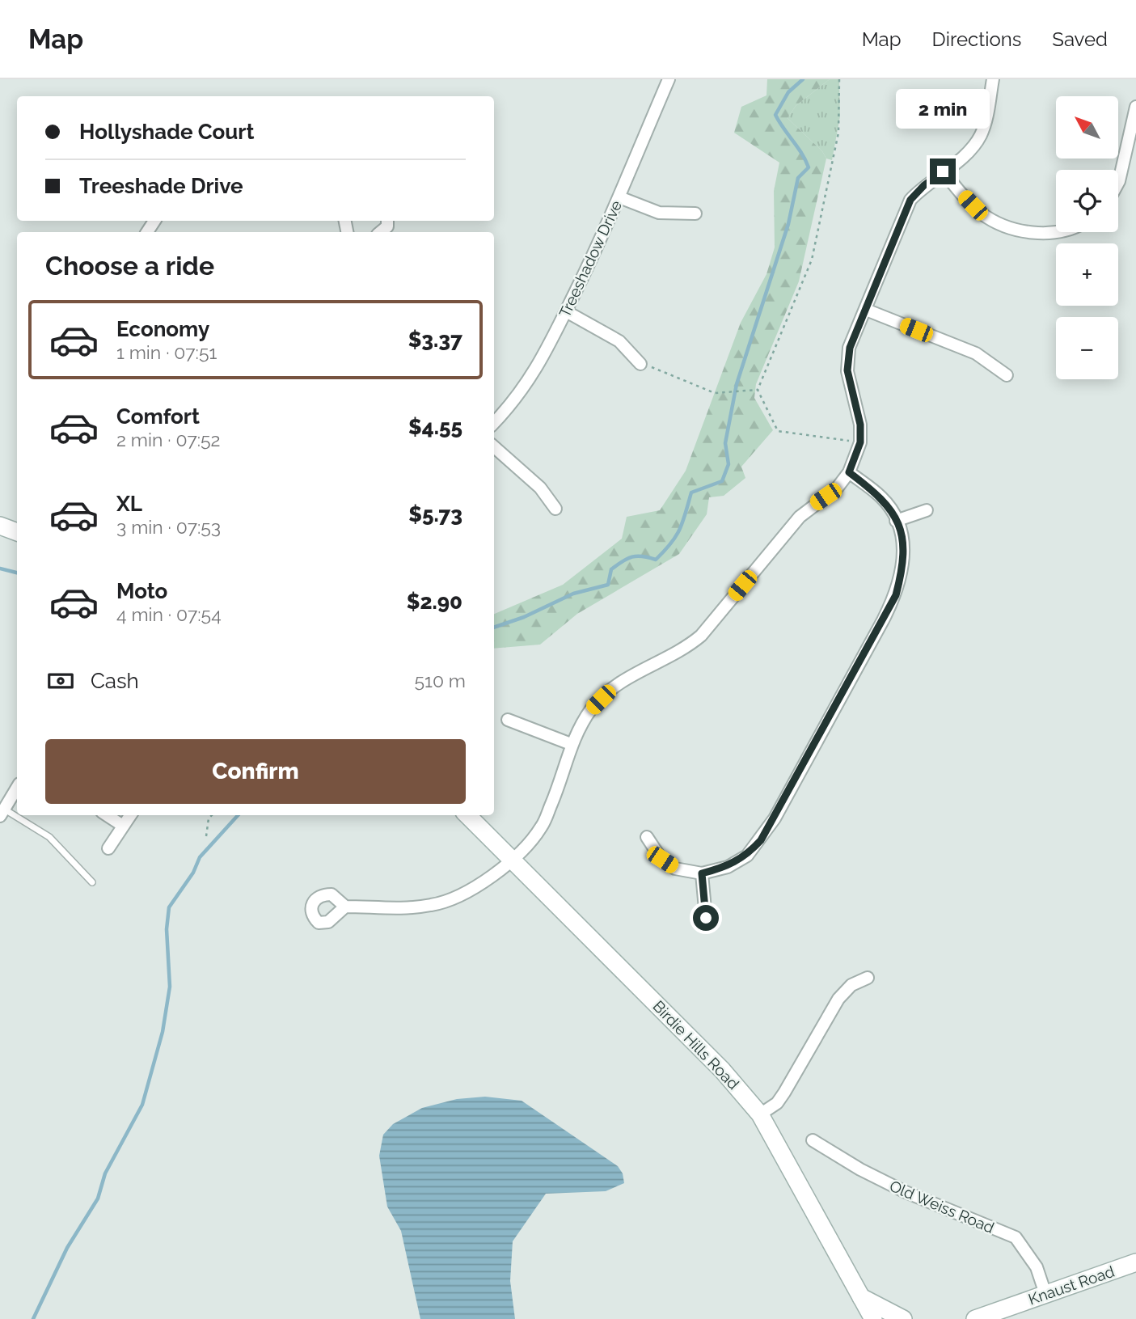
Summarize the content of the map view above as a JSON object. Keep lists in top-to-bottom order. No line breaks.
{"streets":{"main road":["Birdie Hills Road","Knaust Road"],"street":["Treeshadow Drive","Old Weiss Road"]},"crossings":[["Old Weiss Road","Knaust Road"]],"north":"top left","page":{"header":"Map","nav":["Map","Directions","Saved"],"bubble":"2 min","map_buttons":["+","−"],"banner":["Hollyshade Court","Treeshade Drive"],"heading":"Choose a ride","list":[{"name":"Economy","note":"1 min · 07:51","value":"$3.37"},{"name":"Comfort","note":"2 min · 07:52","value":"$4.55"},{"name":"XL","note":"3 min · 07:53","value":"$5.73"},{"name":"Moto","note":"4 min · 07:54","value":"$2.90"}],"pay":["Cash","510 m"],"buttons":"Confirm"}}
